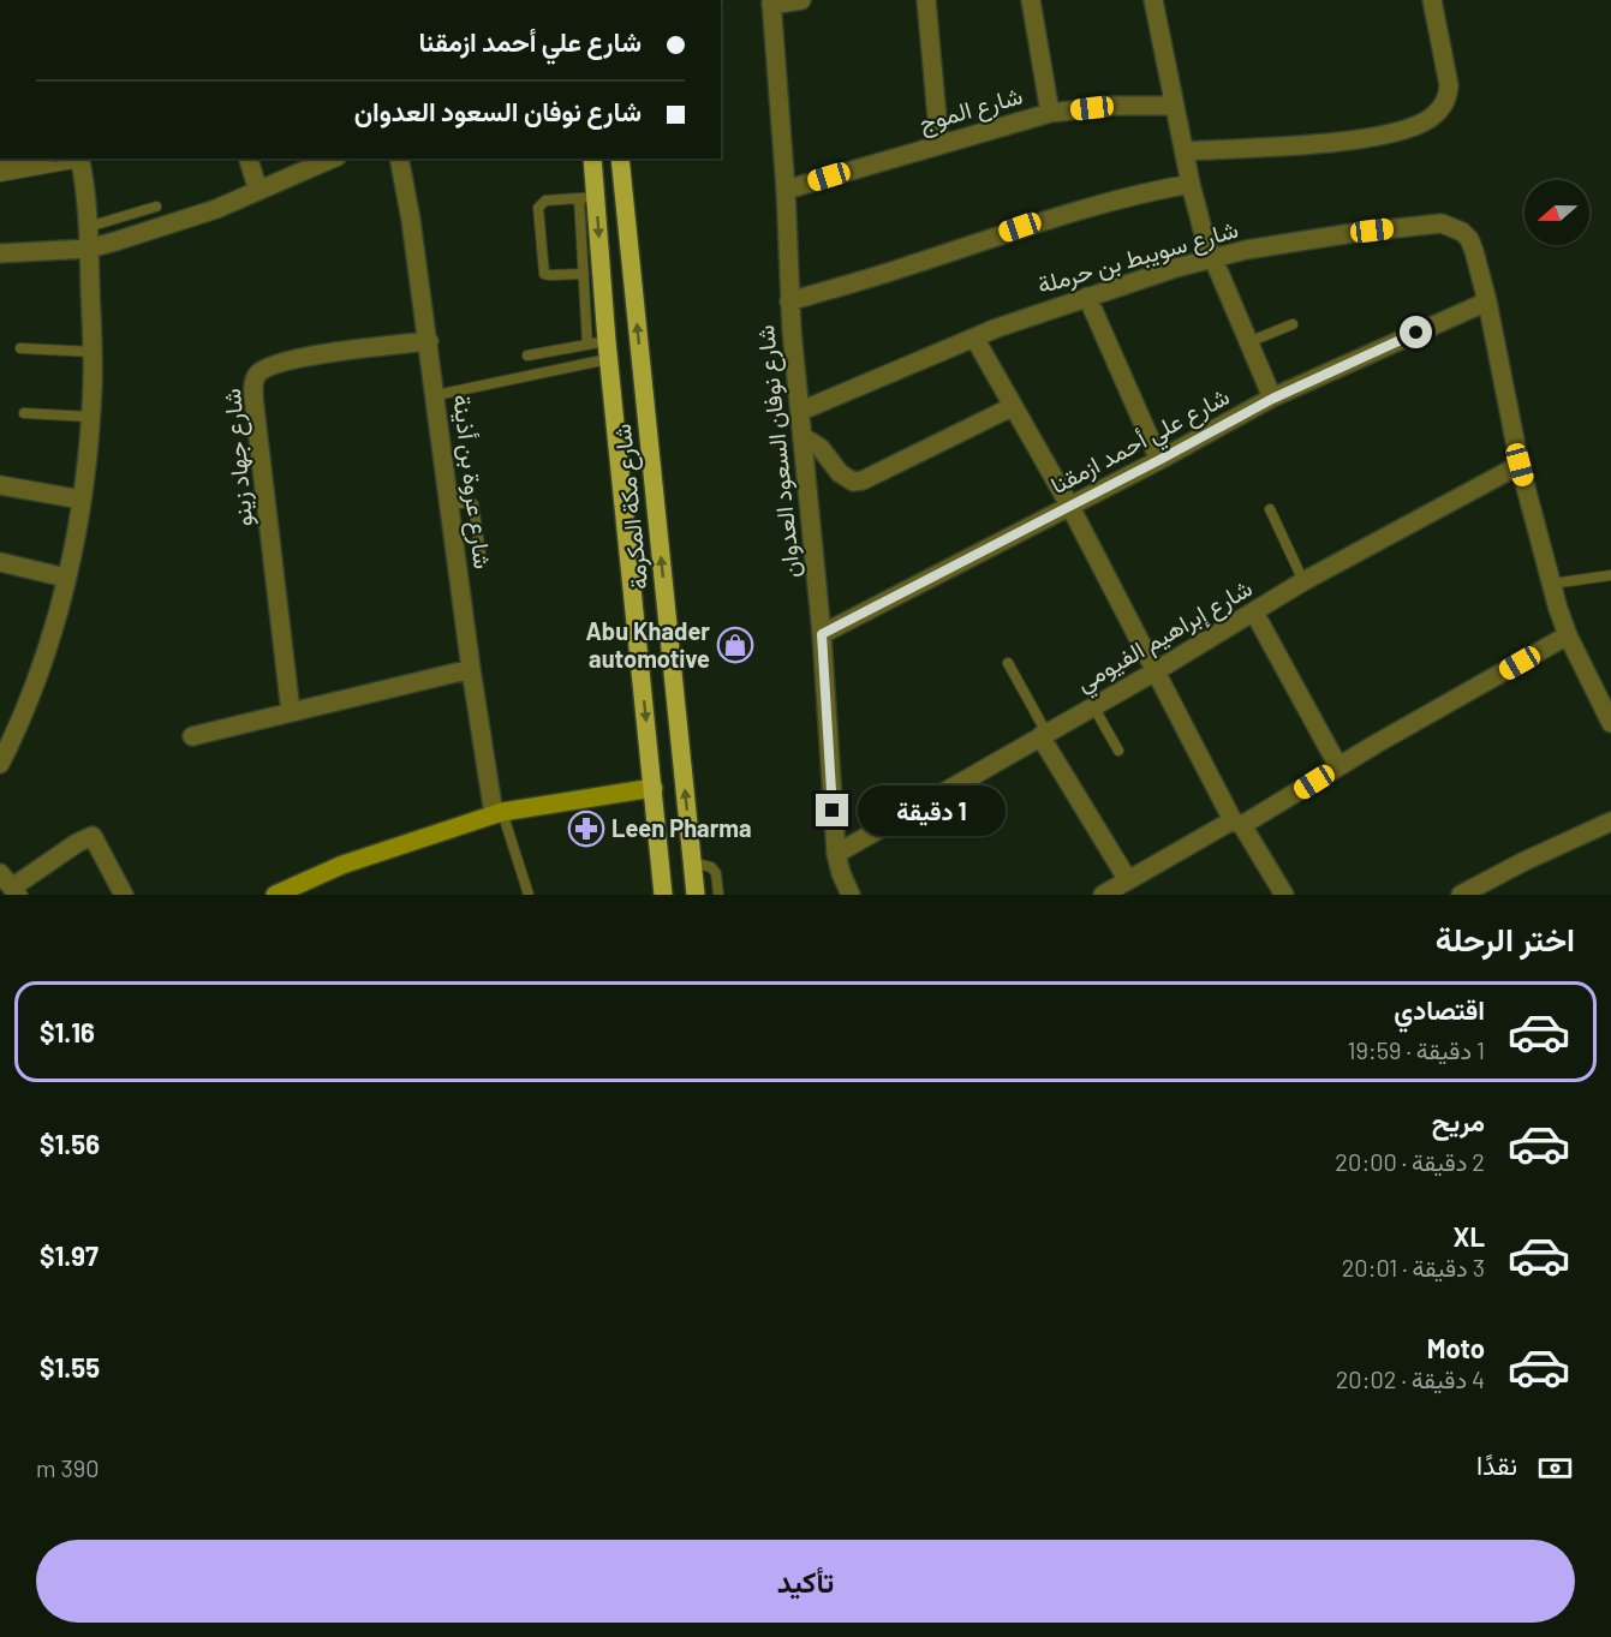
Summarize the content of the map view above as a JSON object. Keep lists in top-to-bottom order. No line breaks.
{"streets":{"main road":["شارع مكة المكرمة"],"street":["شارع الموج","شارع سويبط بن حرملة","شارع علي أحمد ازمقنا","شارع نوفان السعود العدوان","شارع جهاد زينو","شارع عروة بن أذينة","شارع إبراهيم الفيومي"]},"crossings":[["شارع الموج","شارع نوفان السعود العدوان"],["شارع سويبط بن حرملة","شارع علي أحمد ازمقنا"],["شارع سويبط بن حرملة","شارع نوفان السعود العدوان"],["شارع سويبط بن حرملة","شارع إبراهيم الفيومي"],["شارع علي أحمد ازمقنا","شارع نوفان السعود العدوان"],["شارع نوفان السعود العدوان","شارع إبراهيم الفيومي"],["شارع جهاد زينو","شارع عروة بن أذينة"]],"places":{"shop":["Abu Khader automotive"],"pharmacy":["Leen Pharma"]},"north":"left","page":{"banner":["شارع علي أحمد ازمقنا","شارع نوفان السعود العدوان"],"bubble":"1 دقيقة","heading":"اختر الرحلة","list":[{"name":"اقتصادي","note":"1 دقيقة · 19:59","value":"$1.16"},{"name":"مريح","note":"2 دقيقة · 20:00","value":"$1.56"},{"name":"XL","note":"3 دقيقة · 20:01","value":"$1.97"},{"name":"Moto","note":"4 دقيقة · 20:02","value":"$1.55"}],"pay":["نقدًا","390 m"],"buttons":"تأكيد"}}
